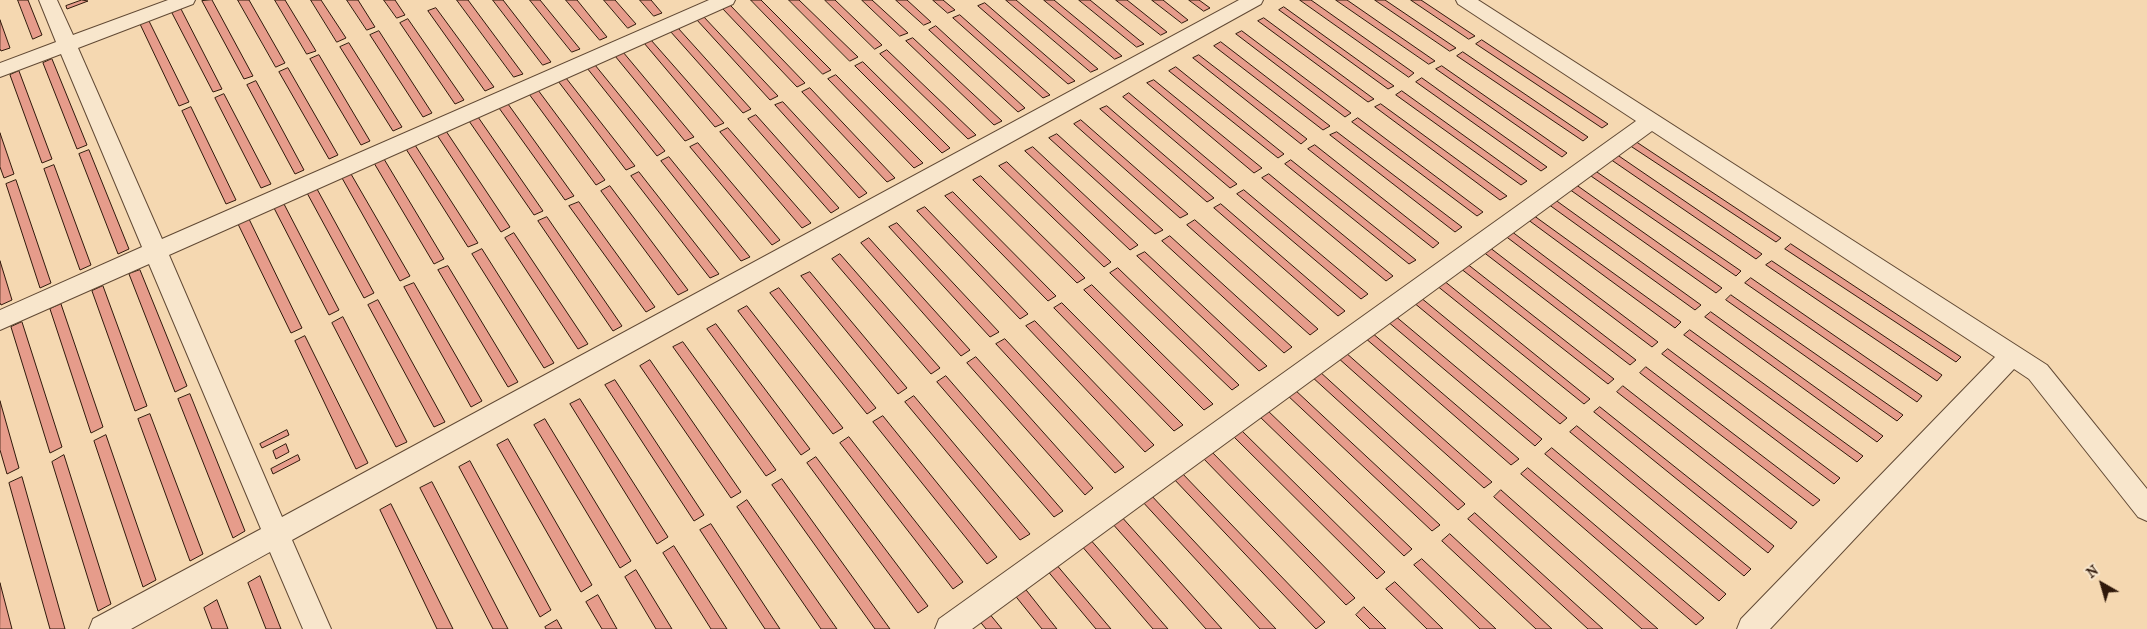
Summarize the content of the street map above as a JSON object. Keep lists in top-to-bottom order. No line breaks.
{"north":"top left"}
